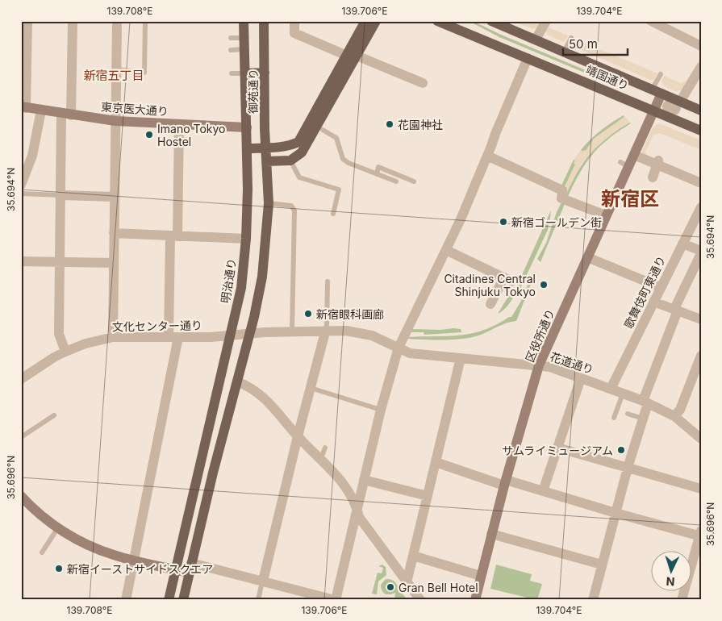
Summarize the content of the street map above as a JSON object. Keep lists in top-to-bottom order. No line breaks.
{"streets":{"main road":["靖国通り","御苑通り","明治通り"],"street":["東京医大通り","歌舞伎町東通り","文化センター通り","区役所通り","花道通り"]},"crossings":[["靖国通り","区役所通り"],["御苑通り","東京医大通り"],["御苑通り","明治通り"],["明治通り","文化センター通り"],["歌舞伎町東通り","花道通り"],["文化センター通り","花道通り"],["区役所通り","花道通り"]],"districts":["新宿五丁目","新宿区"],"places":["花園神社","Imano Tokyo Hostel","新宿ゴールデン街","Citadines Central Shinjuku Tokyo","新宿眼科画廊","サムライミュージアム","新宿イーストサイドスクエア","Gran Bell Hotel"],"scale_bar":"50 m","north":"bottom","coordinates":["139.708°E","139.706°E","139.704°E","35.694°N","35.696°N"]}
